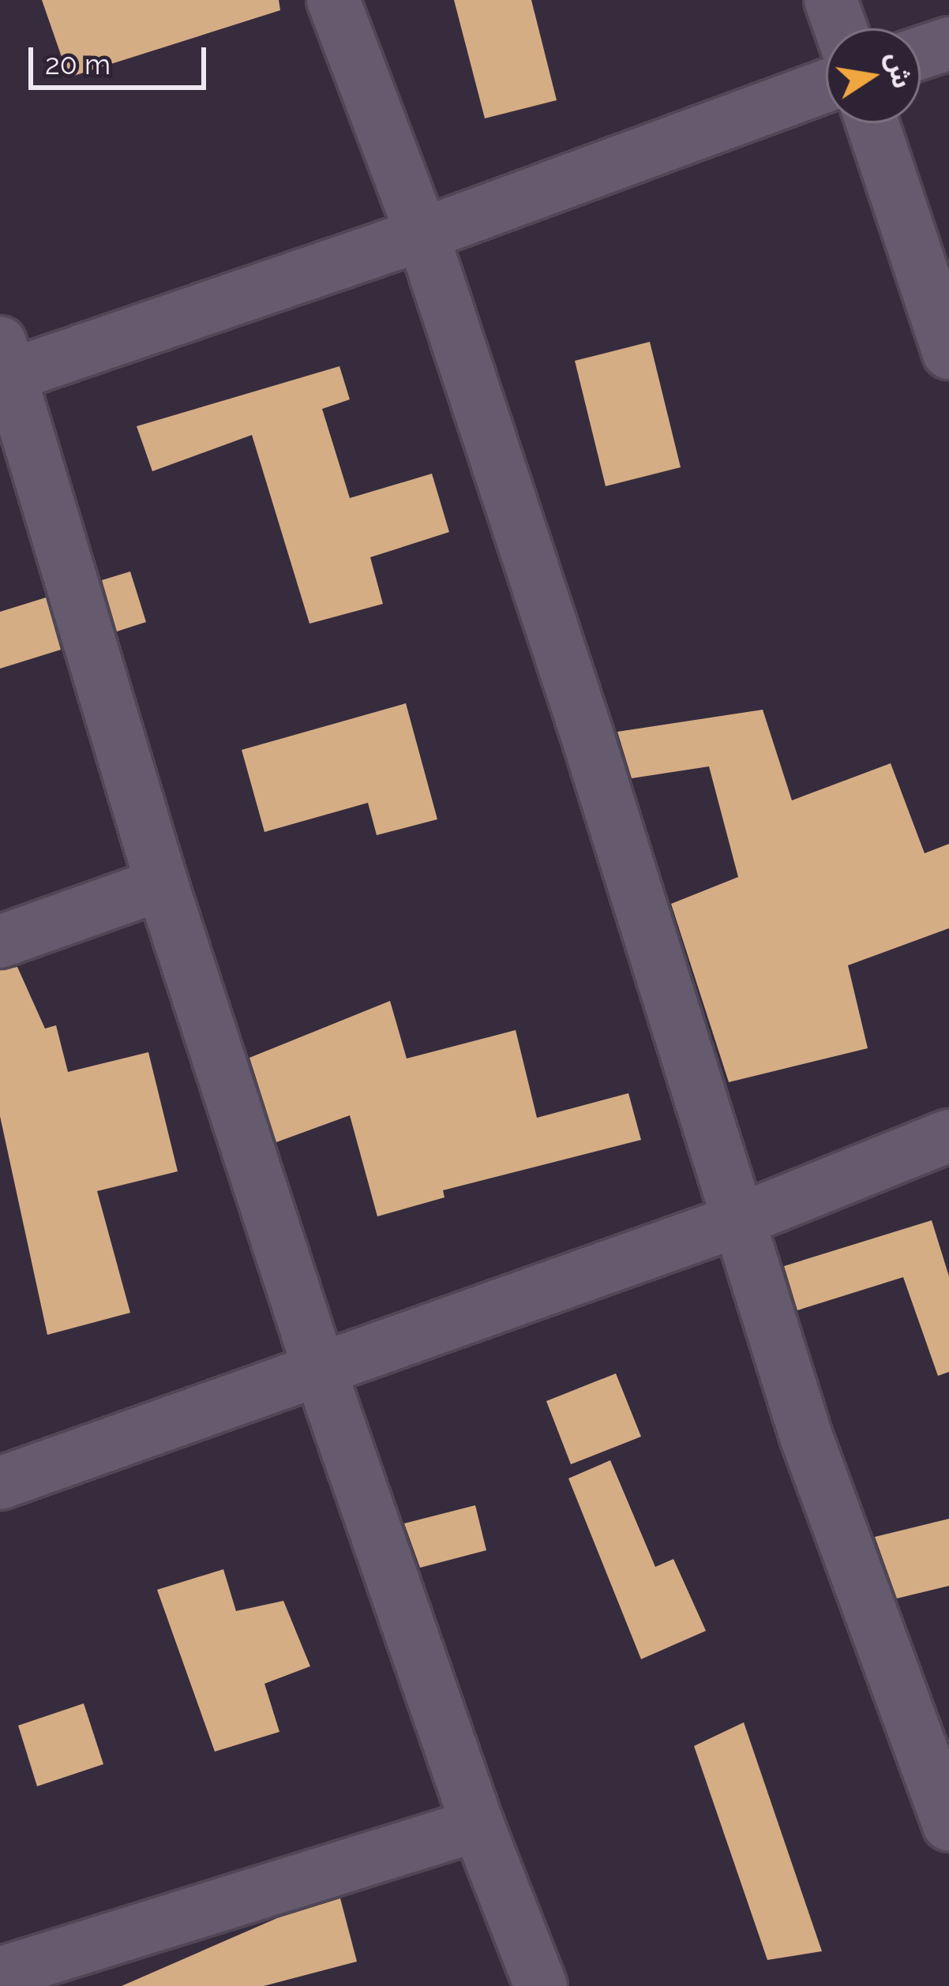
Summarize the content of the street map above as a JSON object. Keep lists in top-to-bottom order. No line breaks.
{"scale_bar":"20 m","north":"right"}
